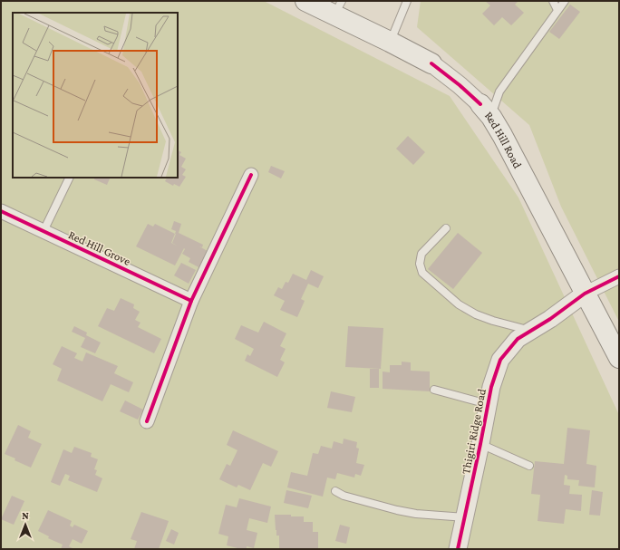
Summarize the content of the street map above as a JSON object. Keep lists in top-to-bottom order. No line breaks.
{"streets":{"main road":["Red Hill Road"],"street":["Red Hill Grove","Thigiri Ridge Road"]},"crossings":[["Red Hill Road","Thigiri Ridge Road"]],"north":"top"}
